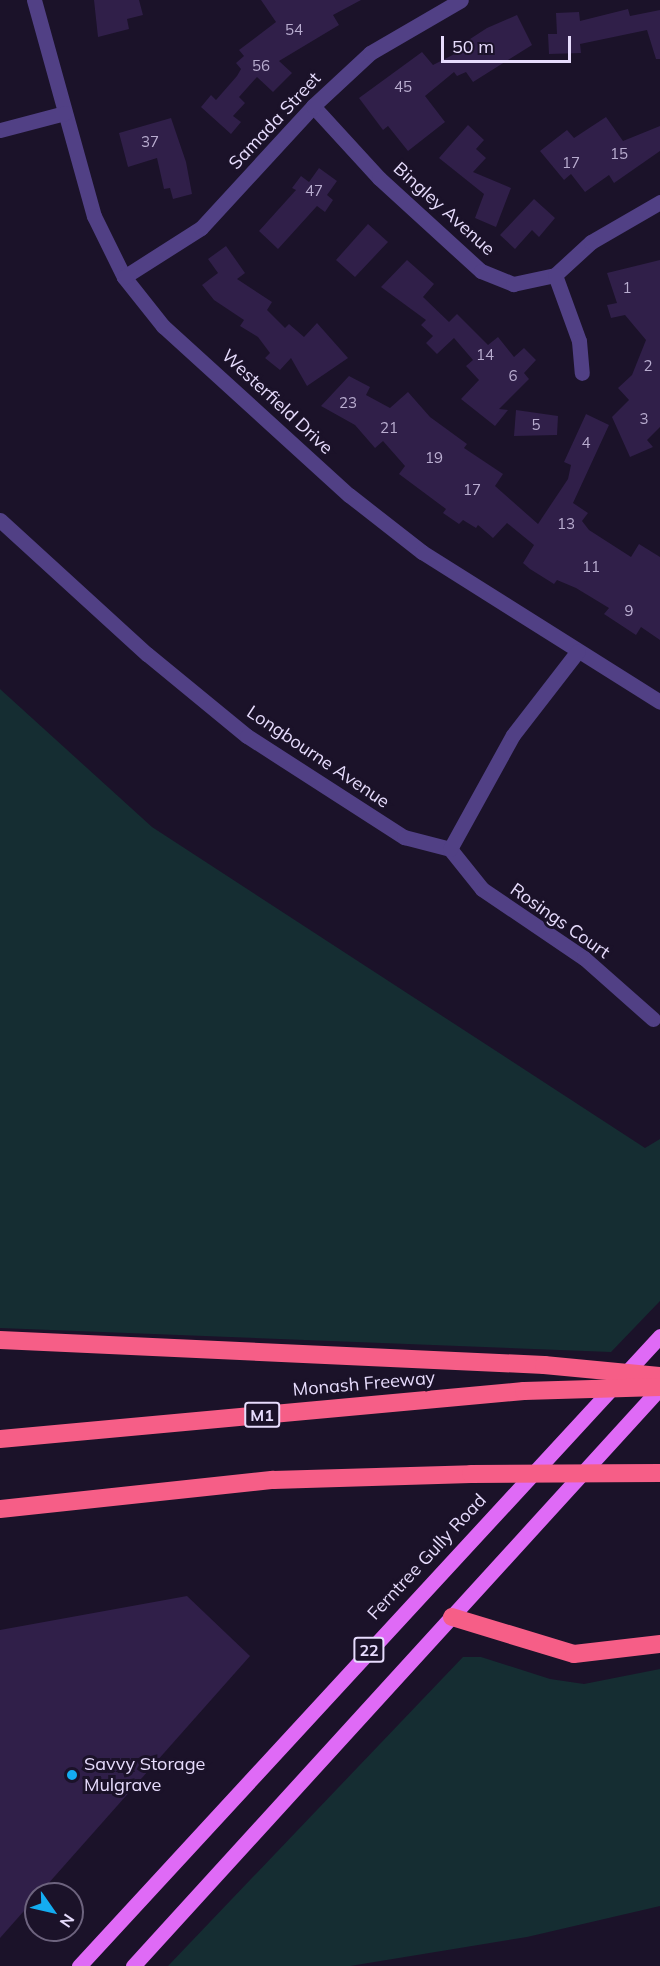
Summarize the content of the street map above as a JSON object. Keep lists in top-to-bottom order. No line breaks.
{"streets":{"highway":["Monash Freeway","M1"],"main road":["Ferntree Gully Road","22"],"street":["Samada Street","Bingley Avenue","Westerfield Drive","Longbourne Avenue","Rosings Court"]},"crossings":[["Samada Street","Bingley Avenue"],["Samada Street","Westerfield Drive"],["Longbourne Avenue","Rosings Court"],["Monash Freeway","22"]],"places":["Savvy Storage Mulgrave"],"house_numbers":["54","56","45","37","15","17","47","1","14","2","6","23","3","5","21","4","19","17","13","11","9"],"scale_bar":"50 m","north":"bottom right"}
